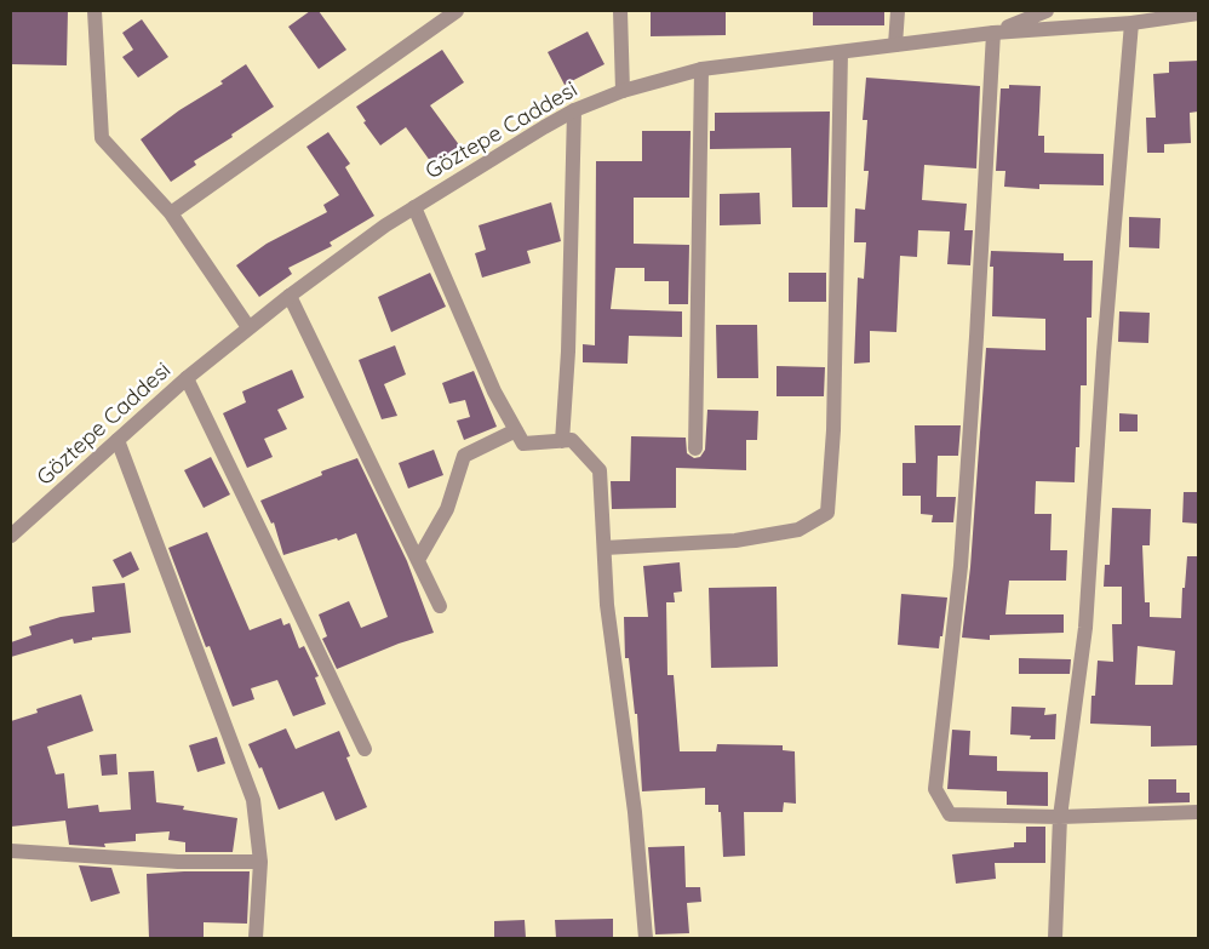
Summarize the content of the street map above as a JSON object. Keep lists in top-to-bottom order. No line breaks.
{"streets":{"street":["Göztepe Caddesi"]}}
